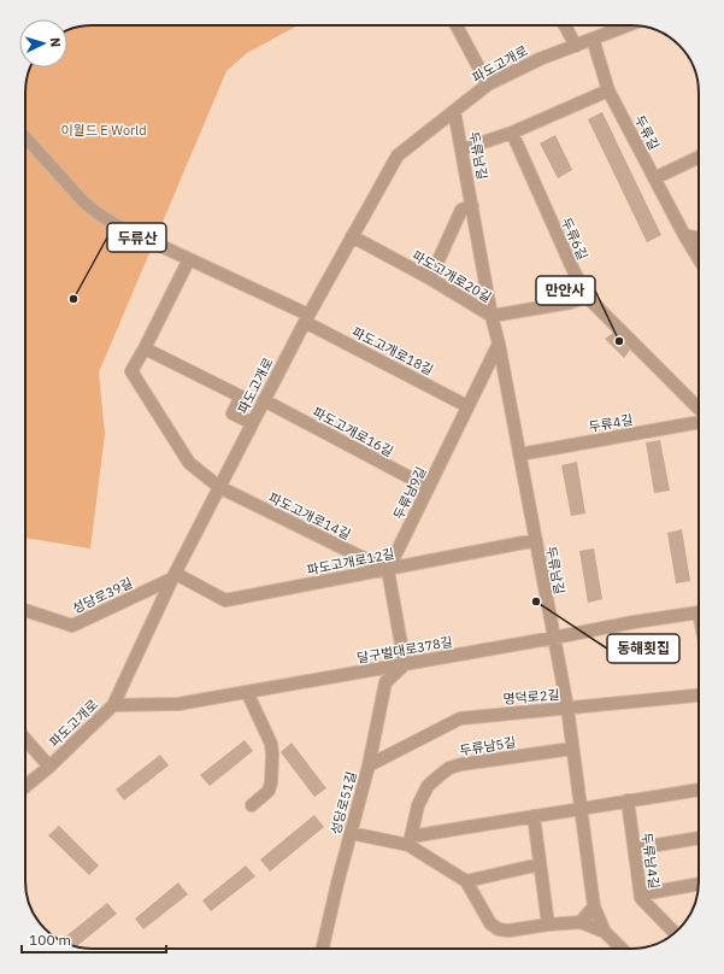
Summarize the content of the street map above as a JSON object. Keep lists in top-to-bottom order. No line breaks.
{"streets":{"street":["파도고개로","두류길","두류남길","두류6길","파도고개로20길","파도고개로18길","두류4길","파도고개로16길","두류남9길","파도고개로14길","파도고개로12길","성당로39길","달구벌대로378길","명덕로2길","두류남5길","성당로51길","두류남4길"]},"crossings":[["파도고개로","두류길"],["파도고개로","두류남길"],["파도고개로","파도고개로20길"],["파도고개로","파도고개로18길"],["파도고개로","파도고개로16길"],["파도고개로","파도고개로14길"],["파도고개로","파도고개로12길"],["파도고개로","성당로39길"],["파도고개로","달구벌대로378길"],["두류남길","파도고개로20길"],["두류남길","두류4길"],["두류남길","두류남9길"],["두류남길","파도고개로12길"],["두류남길","달구벌대로378길"],["두류남길","명덕로2길"],["두류남길","두류남5길"],["두류6길","파도고개로20길"],["파도고개로18길","두류남9길"],["파도고개로16길","두류남9길"],["두류남9길","파도고개로14길"],["두류남9길","파도고개로12길"],["파도고개로14길","파도고개로12길"],["파도고개로12길","성당로39길"],["달구벌대로378길","성당로51길"],["명덕로2길","성당로51길"]],"parks":["이월드 E World"],"places":["두류산","만안사","동해횟집"],"scale_bar":"100 m","north":"right"}
